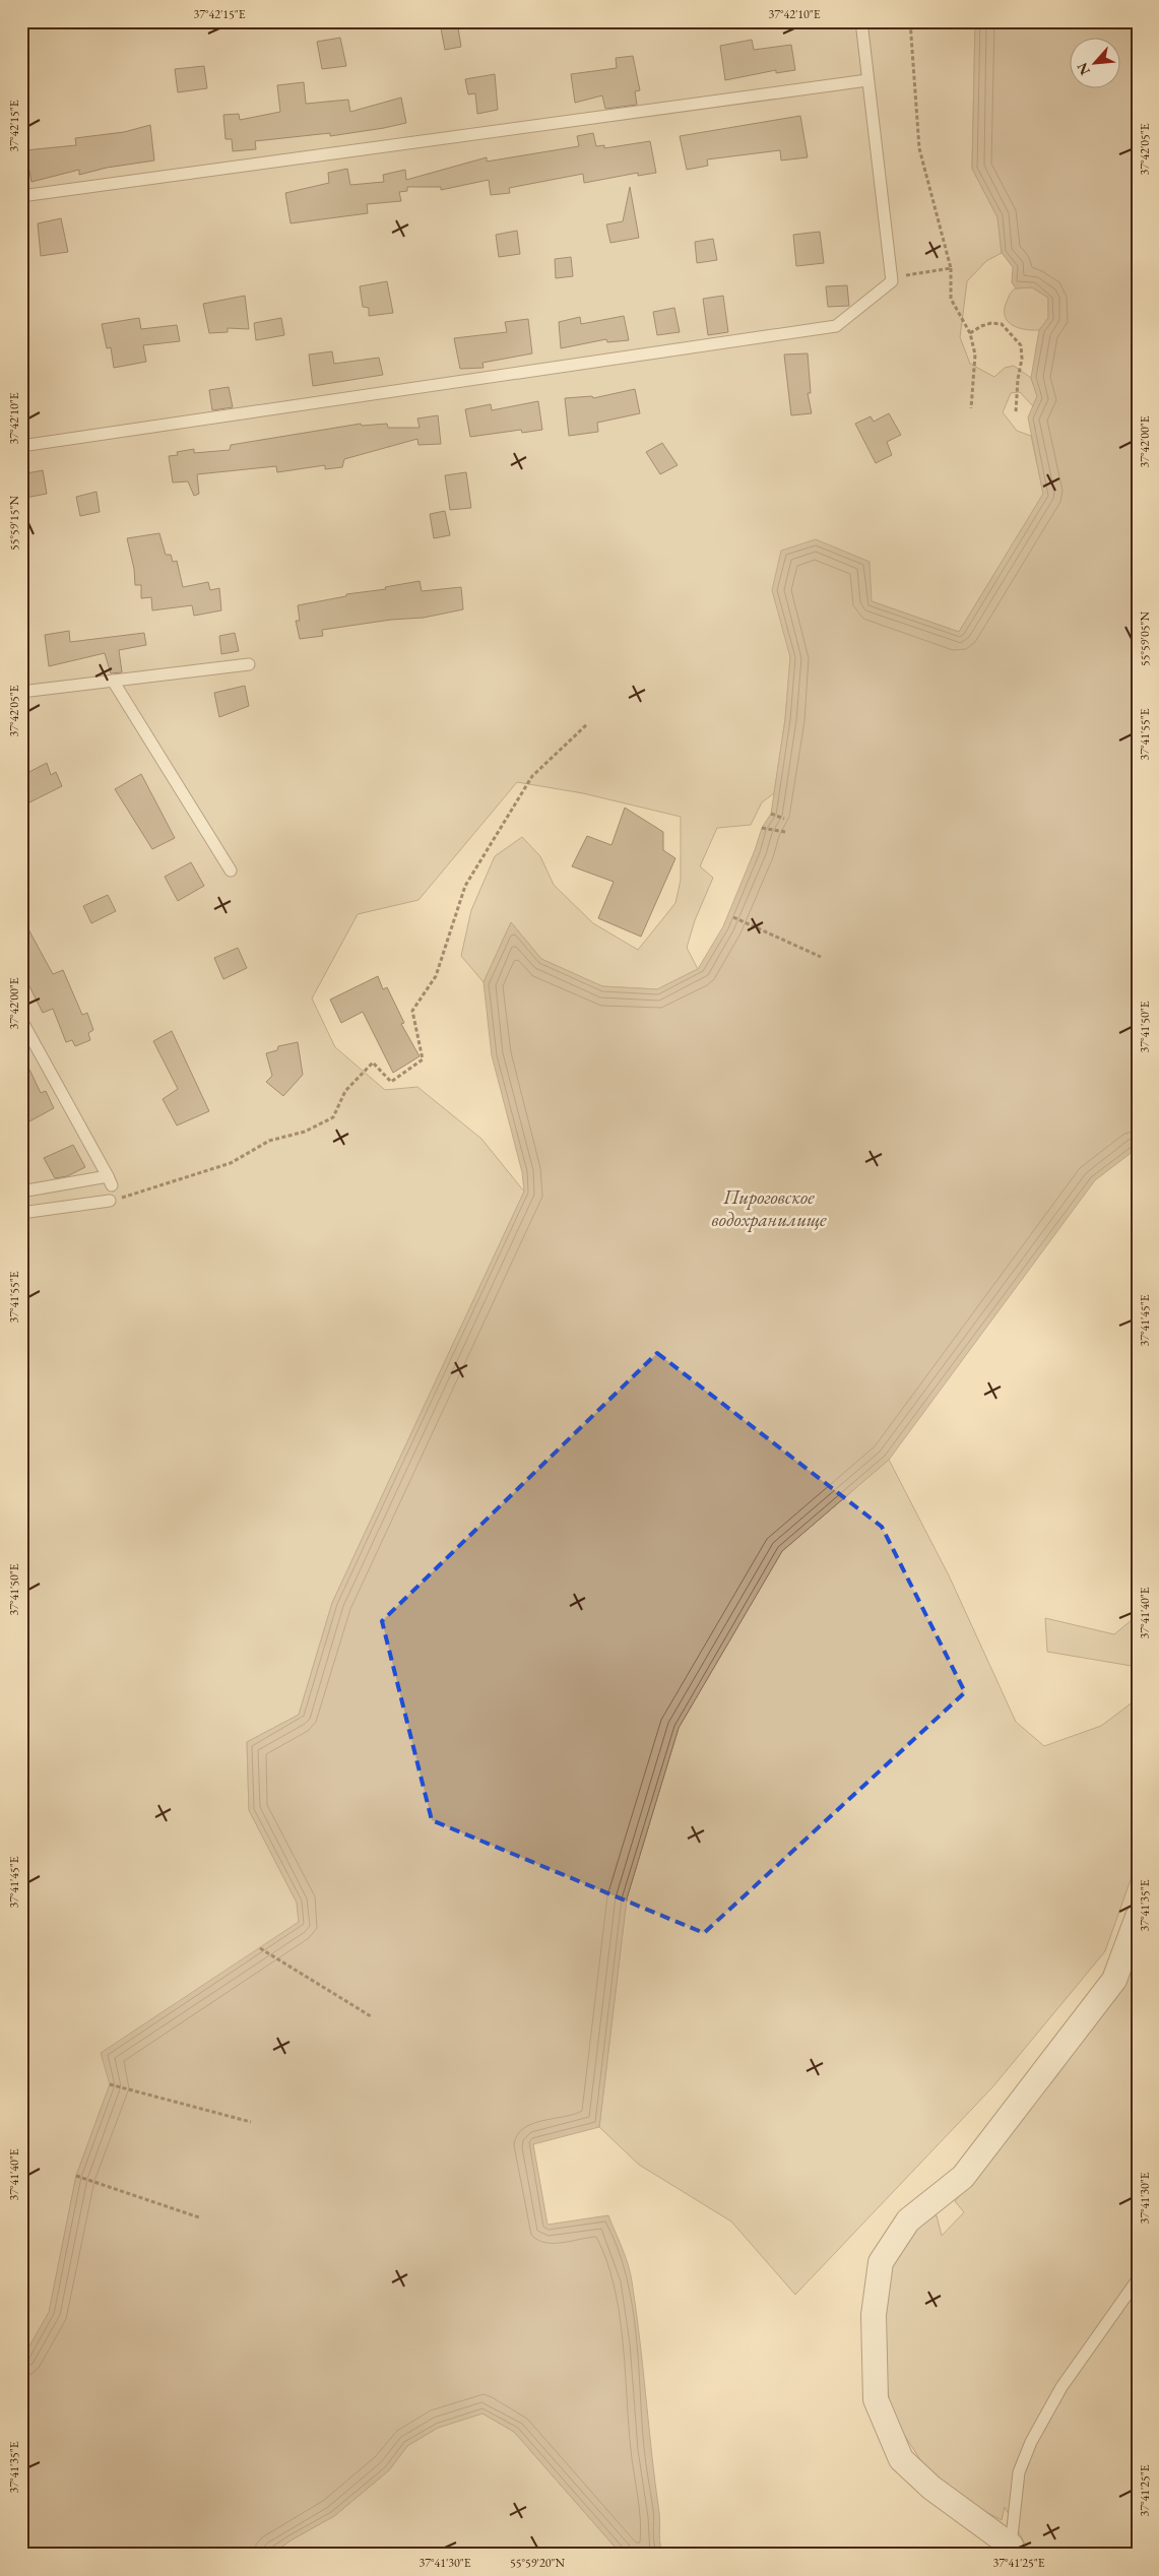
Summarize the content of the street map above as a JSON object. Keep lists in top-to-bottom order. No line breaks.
{"water":["Пироговское водохранилище"],"north":"bottom left","coordinates":["37°42'15\"E","37°42'10\"E","37°42'05\"E","37°42'00\"E","55°59'15\"N","55°59'05\"N","37°41'55\"E","37°41'50\"E","37°41'45\"E","37°41'40\"E","37°41'35\"E","37°41'30\"E","37°41'25\"E","55°59'20\"N"]}
